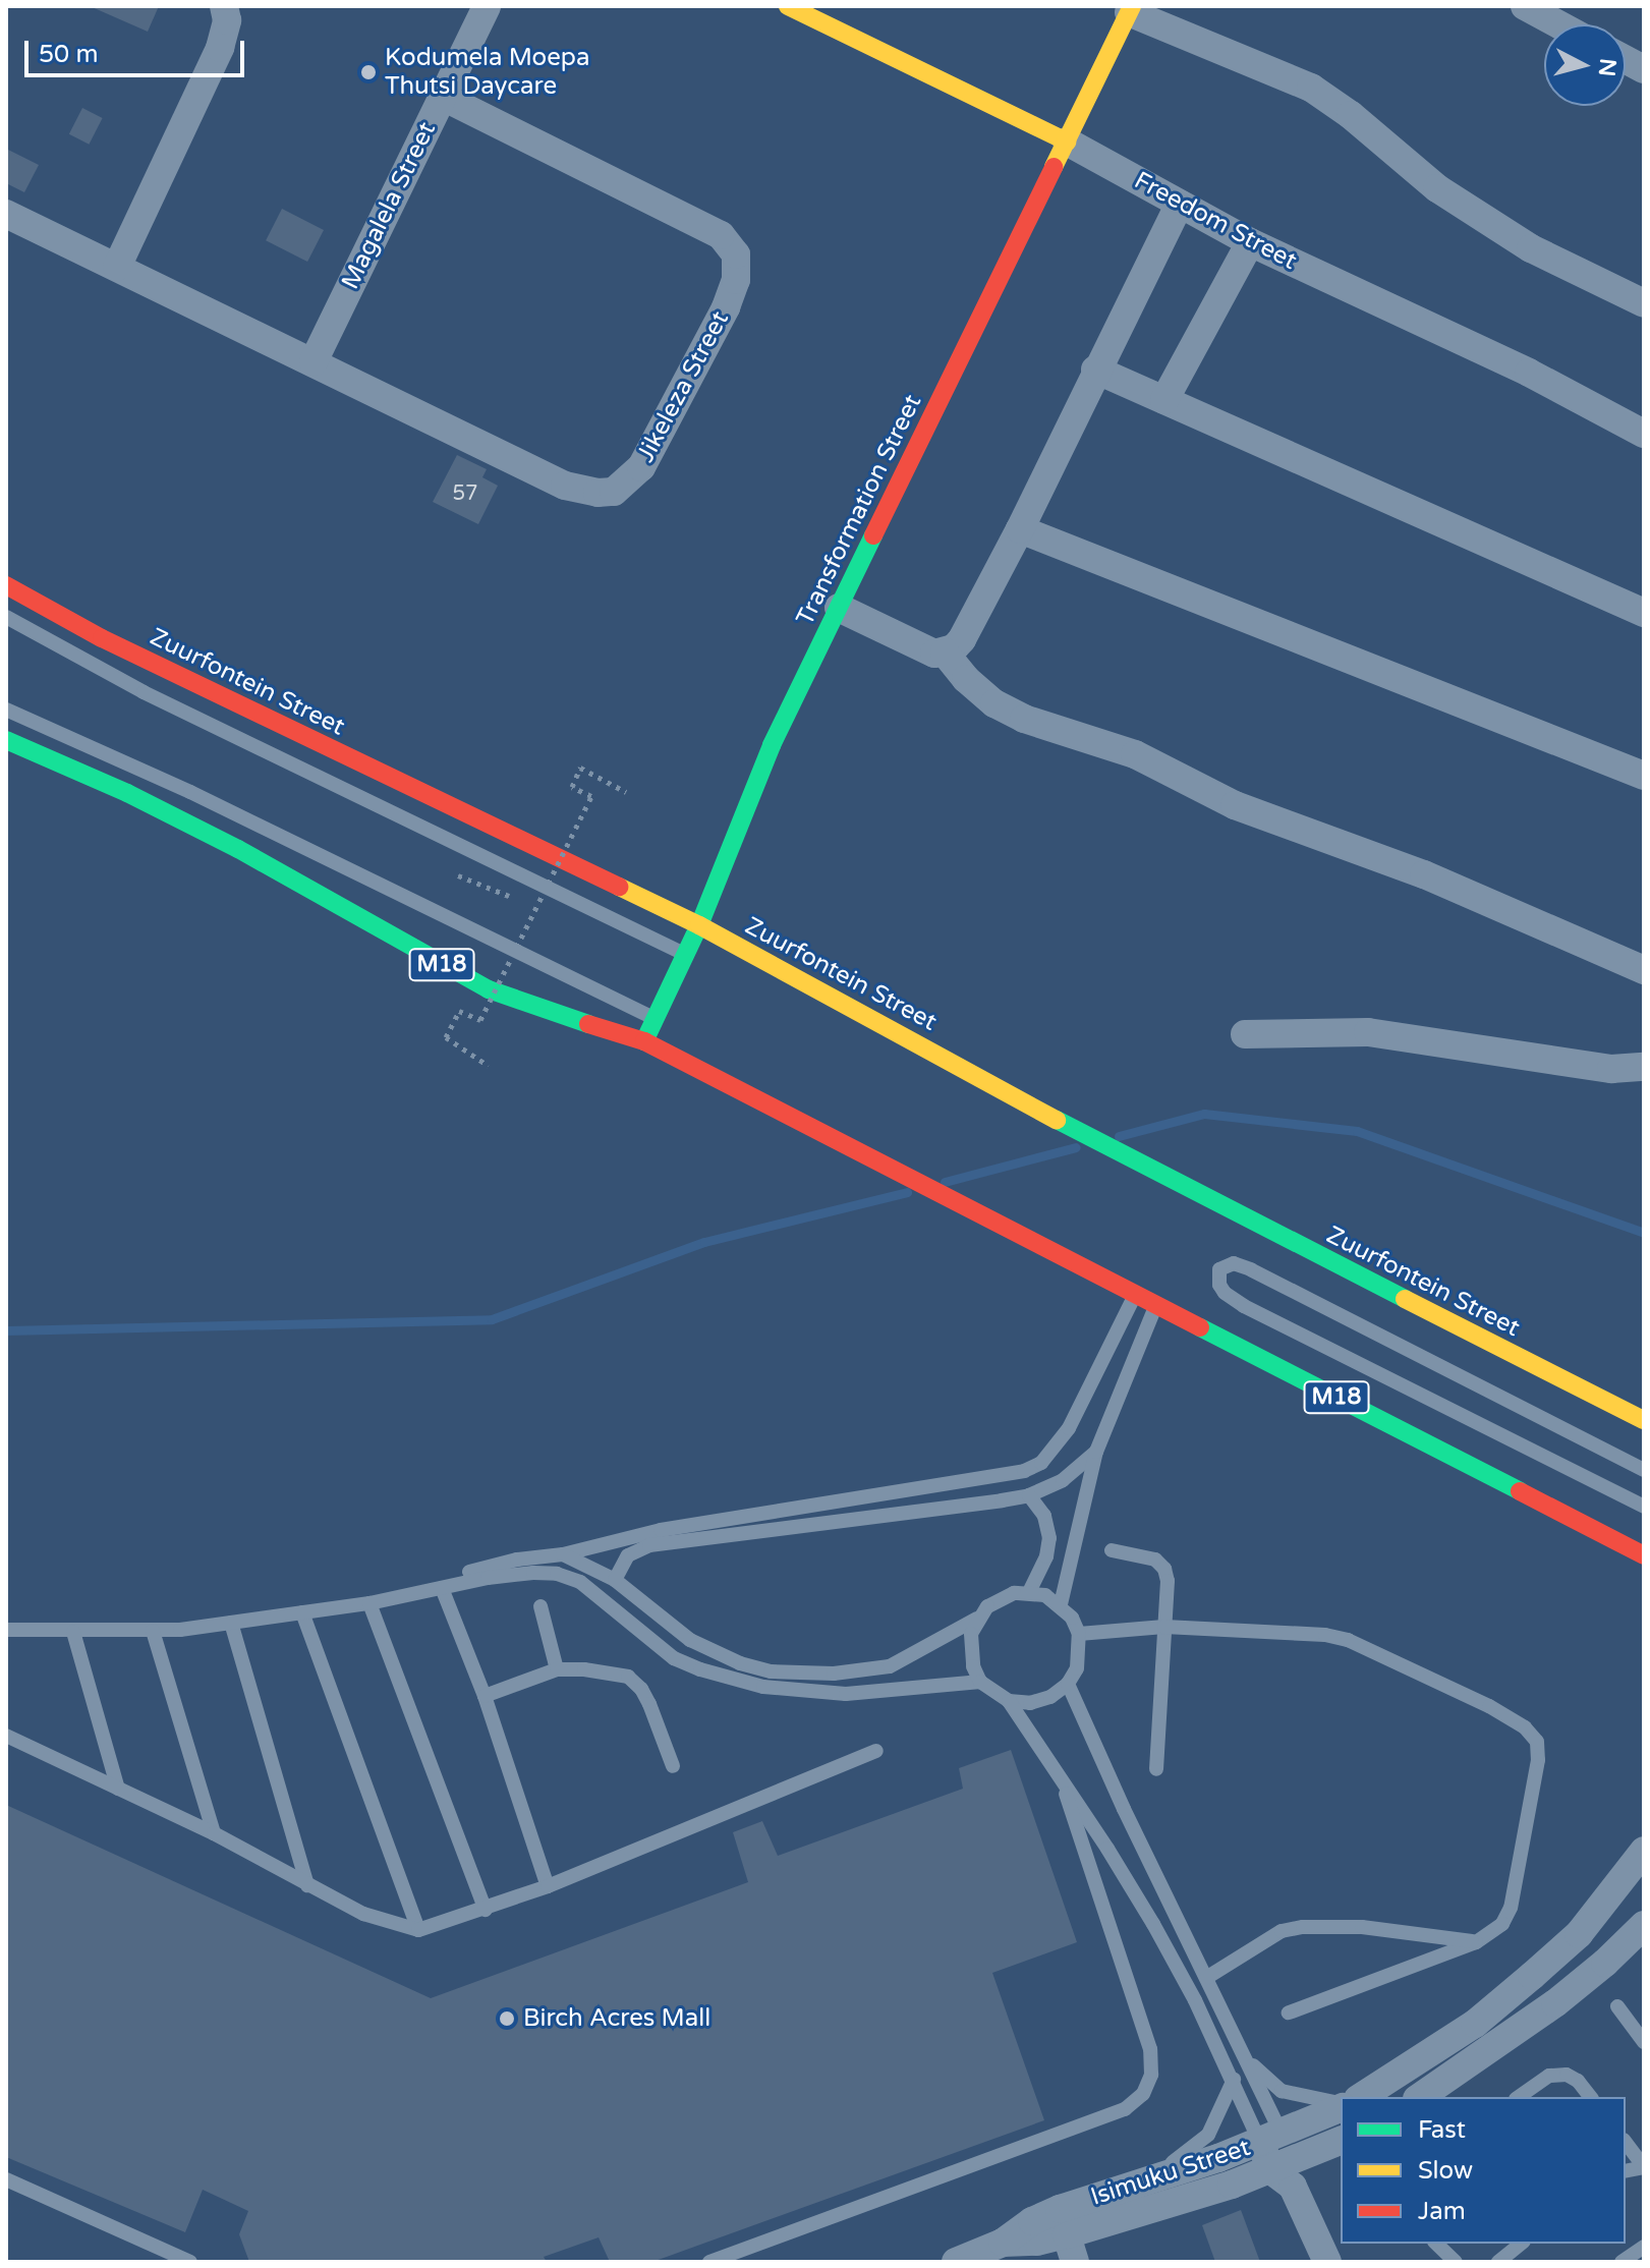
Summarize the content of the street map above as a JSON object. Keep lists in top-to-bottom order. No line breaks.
{"streets":{"main road":["Freedom Street","Transformation Street","Zuurfontein Street","M18"],"street":["Magalela Street","Jikeleza Street","Isimuku Street"]},"crossings":[["Magalela Street","Jikeleza Street"],["Freedom Street","Transformation Street"],["Transformation Street","Zuurfontein Street"],["Transformation Street","M18"]],"places":["Kodumela Moepa Thutsi Daycare","Birch Acres Mall"],"house_numbers":["57"],"legend":["Fast","Slow","Jam"],"scale_bar":"50 m","north":"right"}
